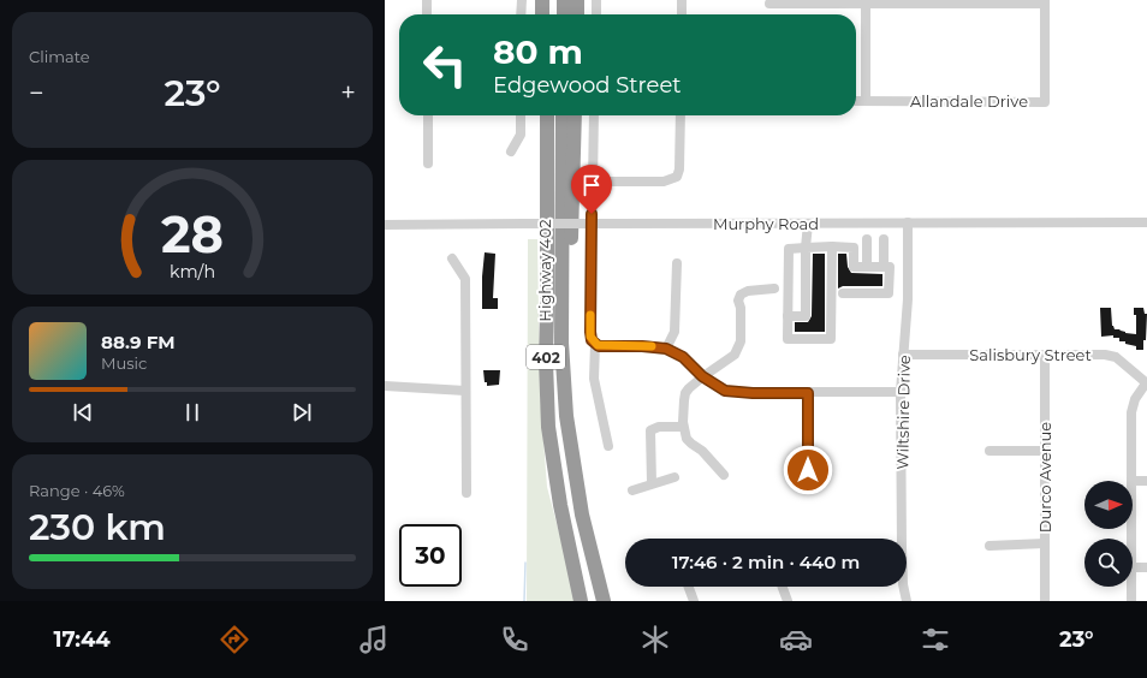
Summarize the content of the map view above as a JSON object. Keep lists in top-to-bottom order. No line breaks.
{"streets":{"highway":["Highway 402","402"],"street":["Allandale Drive","Murphy Road","Salisbury Street","Wiltshire Drive","Durco Avenue"]},"crossings":[["Murphy Road","Wiltshire Drive"],["Salisbury Street","Wiltshire Drive"],["Salisbury Street","Durco Avenue"]],"north":"right","page":{"tile":["Climate",["Range · 46%","230 km"]],"turn":["80 m","Edgewood Street"],"heat":["−","23°","+"],"song":["88.9 FM","Music"],"limit":"30","trip":"17:46 · 2 min · 440 m","tabs":["17:44","23°"],"gauge":["28","km/h"]}}
